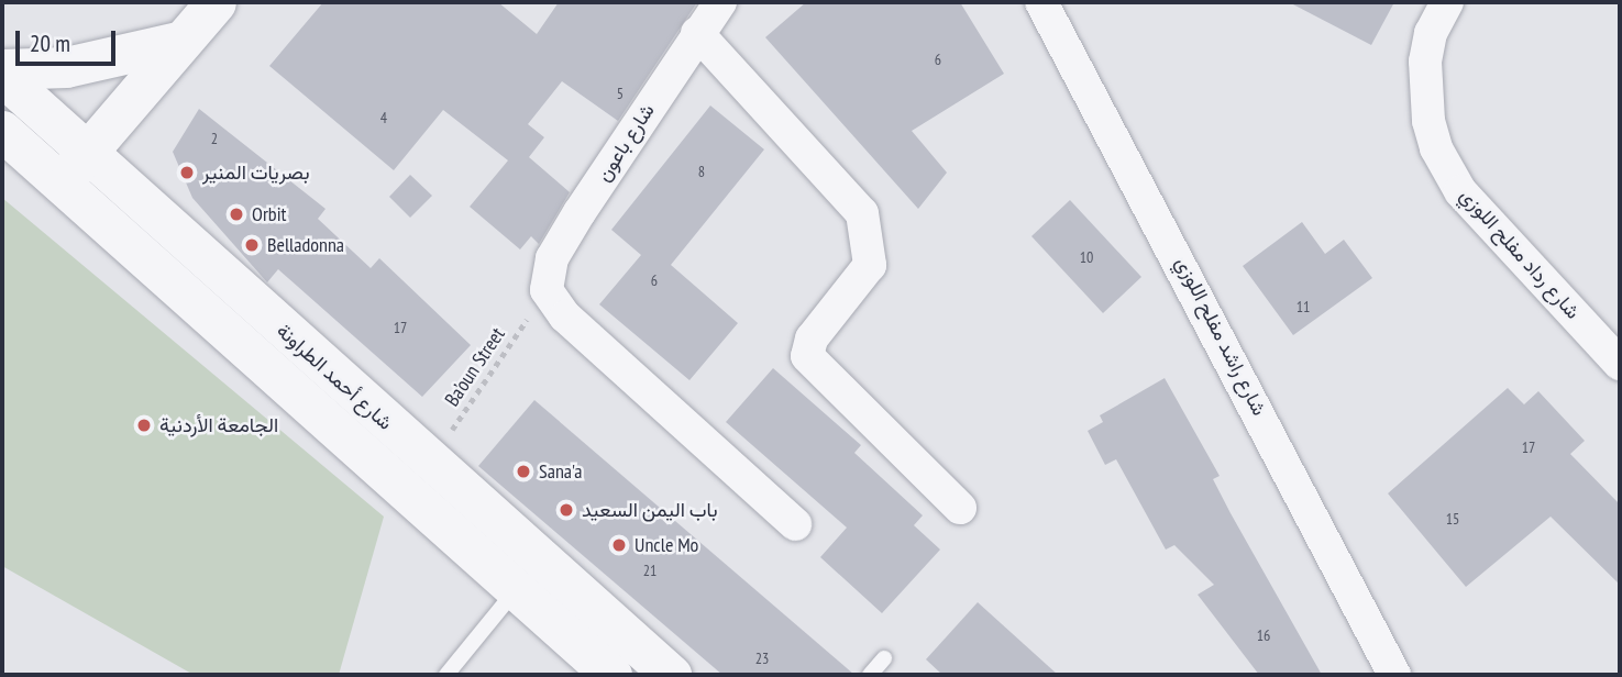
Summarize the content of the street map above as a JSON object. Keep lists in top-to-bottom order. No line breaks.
{"streets":{"street":["شارع باعون","شارع رداد مفلح اللوزي","شارع راشد مفلح اللوزي","شارع أحمد الطراونة"],"path":["Ba’oun Street"]},"crossings":[["شارع باعون","Ba’oun Street"],["Ba’oun Street","شارع أحمد الطراونة"]],"places":["بصريات المنير","Orbit","Belladonna","الجامعة الأردنية","Sana'a","باب اليمن السعيد","Uncle Mo"],"house_numbers":["6","5","4","2","8","10","6","11","17","17","15","21","16","23"],"scale_bar":"20 m"}
